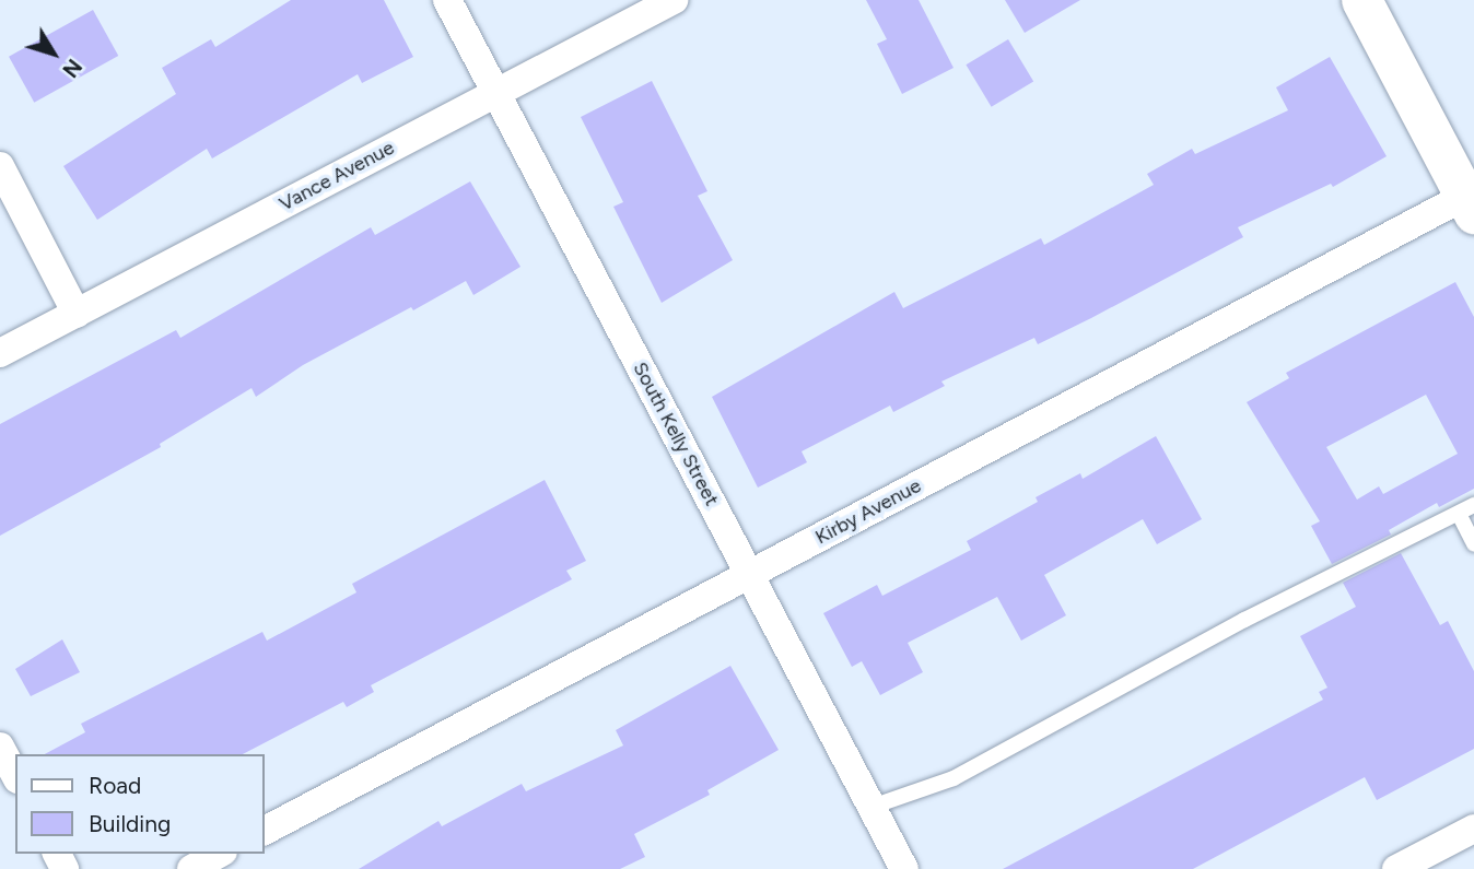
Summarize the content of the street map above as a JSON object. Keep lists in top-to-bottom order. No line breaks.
{"streets":{"street":["Vance Avenue","South Kelly Street","Kirby Avenue"]},"crossings":[["Vance Avenue","South Kelly Street"],["South Kelly Street","Kirby Avenue"]],"legend":["Road","Building"],"north":"bottom right"}
